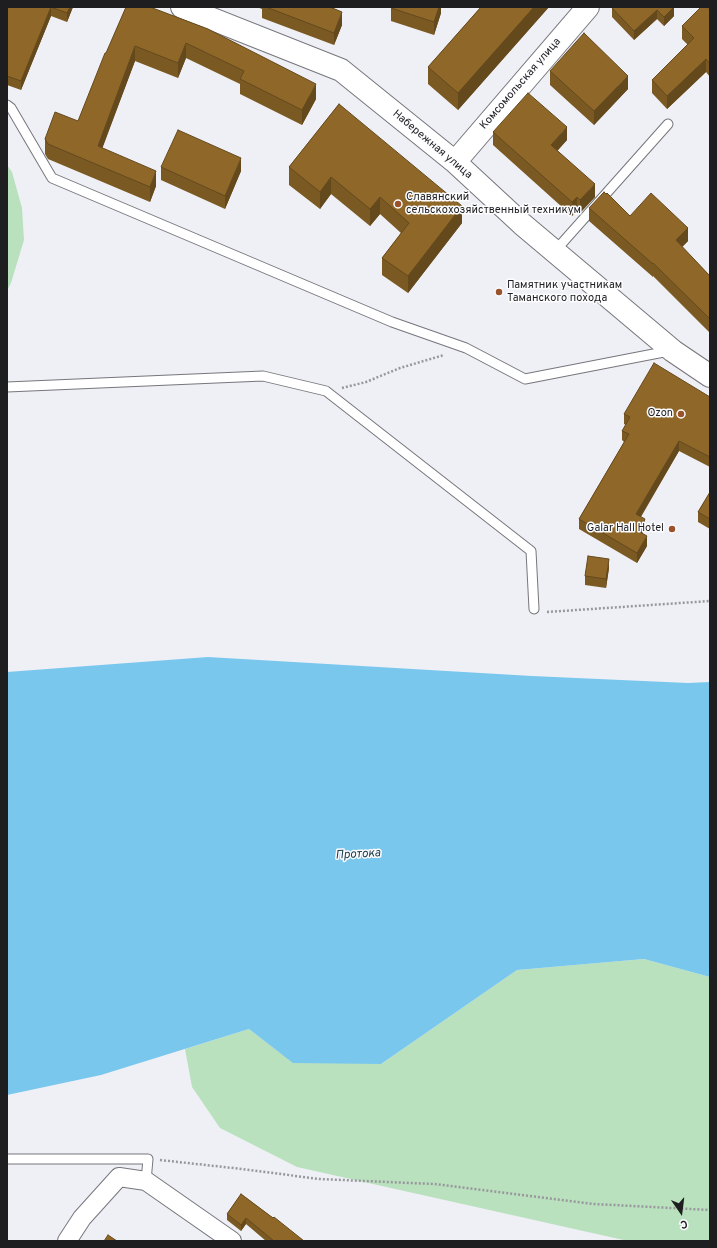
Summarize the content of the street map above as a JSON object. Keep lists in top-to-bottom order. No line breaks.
{"streets":{"street":["Комсомольская улица","Набережная улица"]},"crossings":[["Комсомольская улица","Набережная улица"]],"water":["Протока"],"places":["Славянский сельскохозяйственный техникум","Памятник участникам Таманского похода","Ozon","Galar Hall Hotel"],"north":"bottom"}
